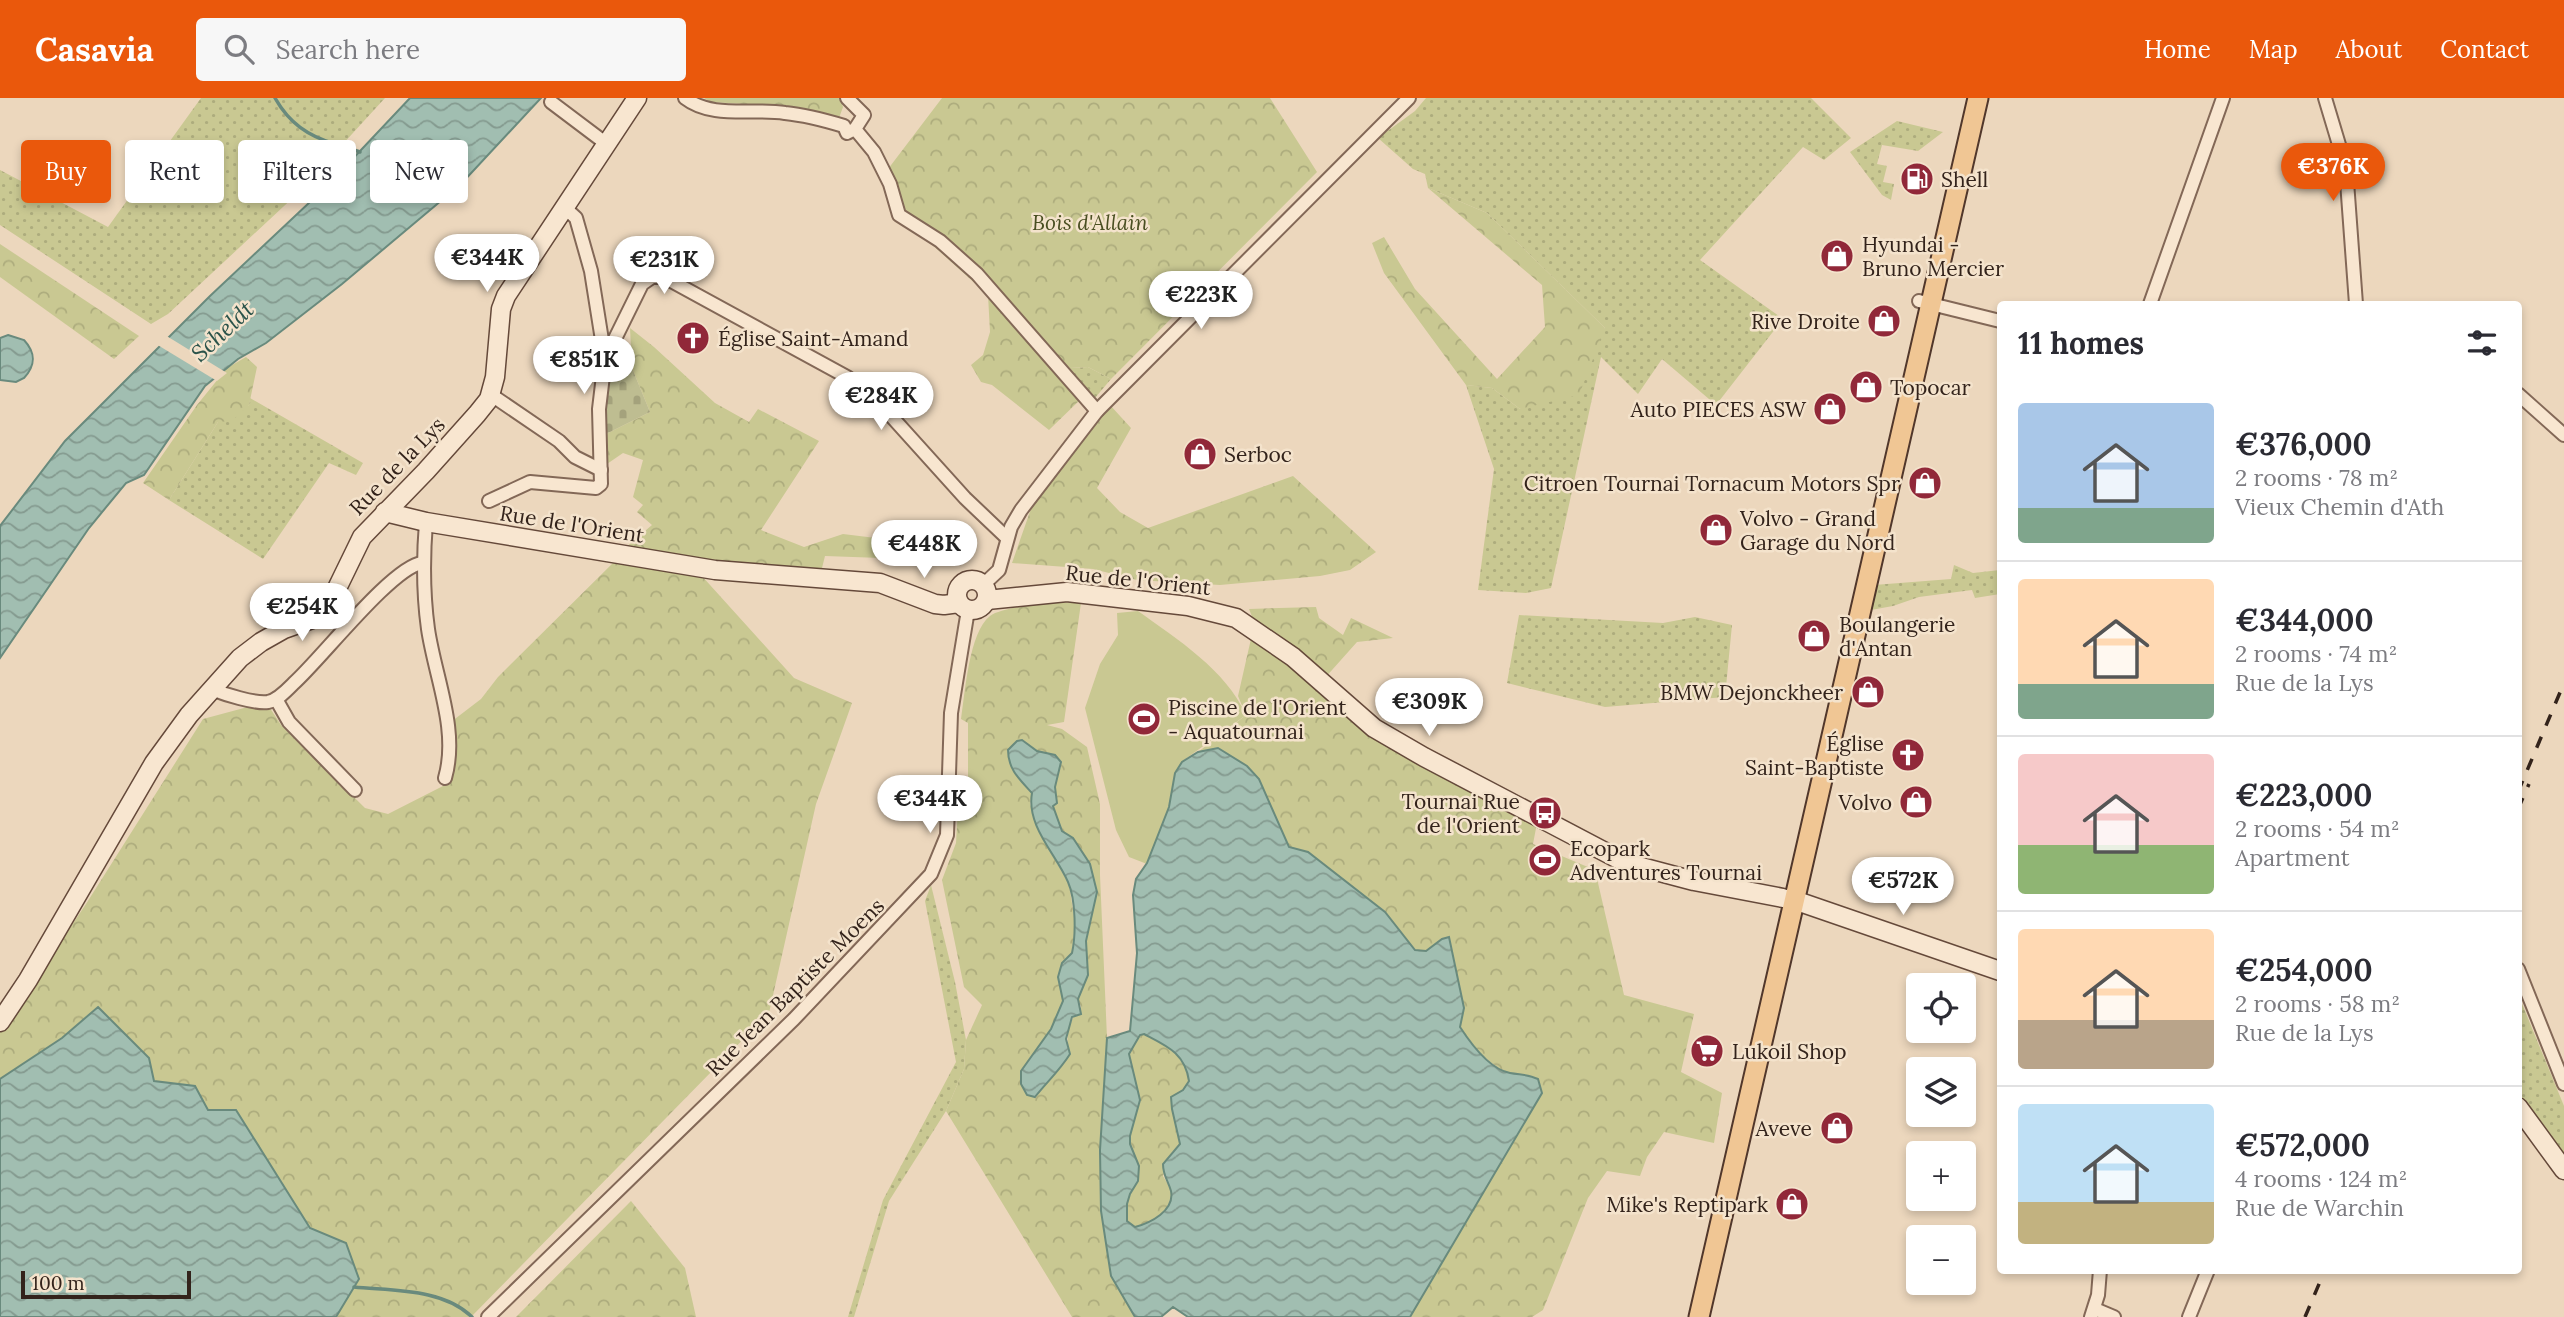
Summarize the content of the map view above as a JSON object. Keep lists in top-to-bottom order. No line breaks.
{"streets":{"street":["Rue de la Lys","Rue de l'Orient","Rue Jean Baptiste Moens"]},"crossings":[["Rue de la Lys","Rue de l'Orient"],["Rue de l'Orient","Rue Jean Baptiste Moens"]],"water":["Scheldt"],"parks":["Bois d'Allain"],"places":{"fuel station":["Shell"],"shop":["Hyundai - Bruno Mercier","Rive Droite","Topocar","Auto PIECES ASW","Serboc","Citroen Tournai Tornacum Motors Spr","Volvo - Grand Garage du Nord","Boulangerie d'Antan","BMW Dejonckheer","Volvo","Aveve","Mike's Reptipark"],"church":["Église Saint-Amand","Église Saint-Baptiste"],"sports":["Piscine de l'Orient - Aquatournai","Ecopark Adventures Tournai"],"bus stop":["Tournai Rue de l'Orient"],"supermarket":["Lukoil Shop"]},"scale_bar":"100 m","page":{"header":"Casavia","search":"Search here","nav":["Home","Map","About","Contact"],"chip":["Buy","Rent","Filters","New"],"price":["€376K","€344K","€231K","€223K","€851K","€284K","€448K","€254K","€309K","€344K","€572K"],"heading":"11 homes","list":[{"name":"€376,000","note":"2 rooms · 78 m² · Vieux Chemin d'Ath"},{"name":"€344,000","note":"2 rooms · 74 m² · Rue de la Lys"},{"name":"€223,000","note":"2 rooms · 54 m² · Apartment"},{"name":"€254,000","note":"2 rooms · 58 m² · Rue de la Lys"},{"name":"€572,000","note":"4 rooms · 124 m² · Rue de Warchin"}],"map_buttons":["+","−"],"scale":"100 m"}}
